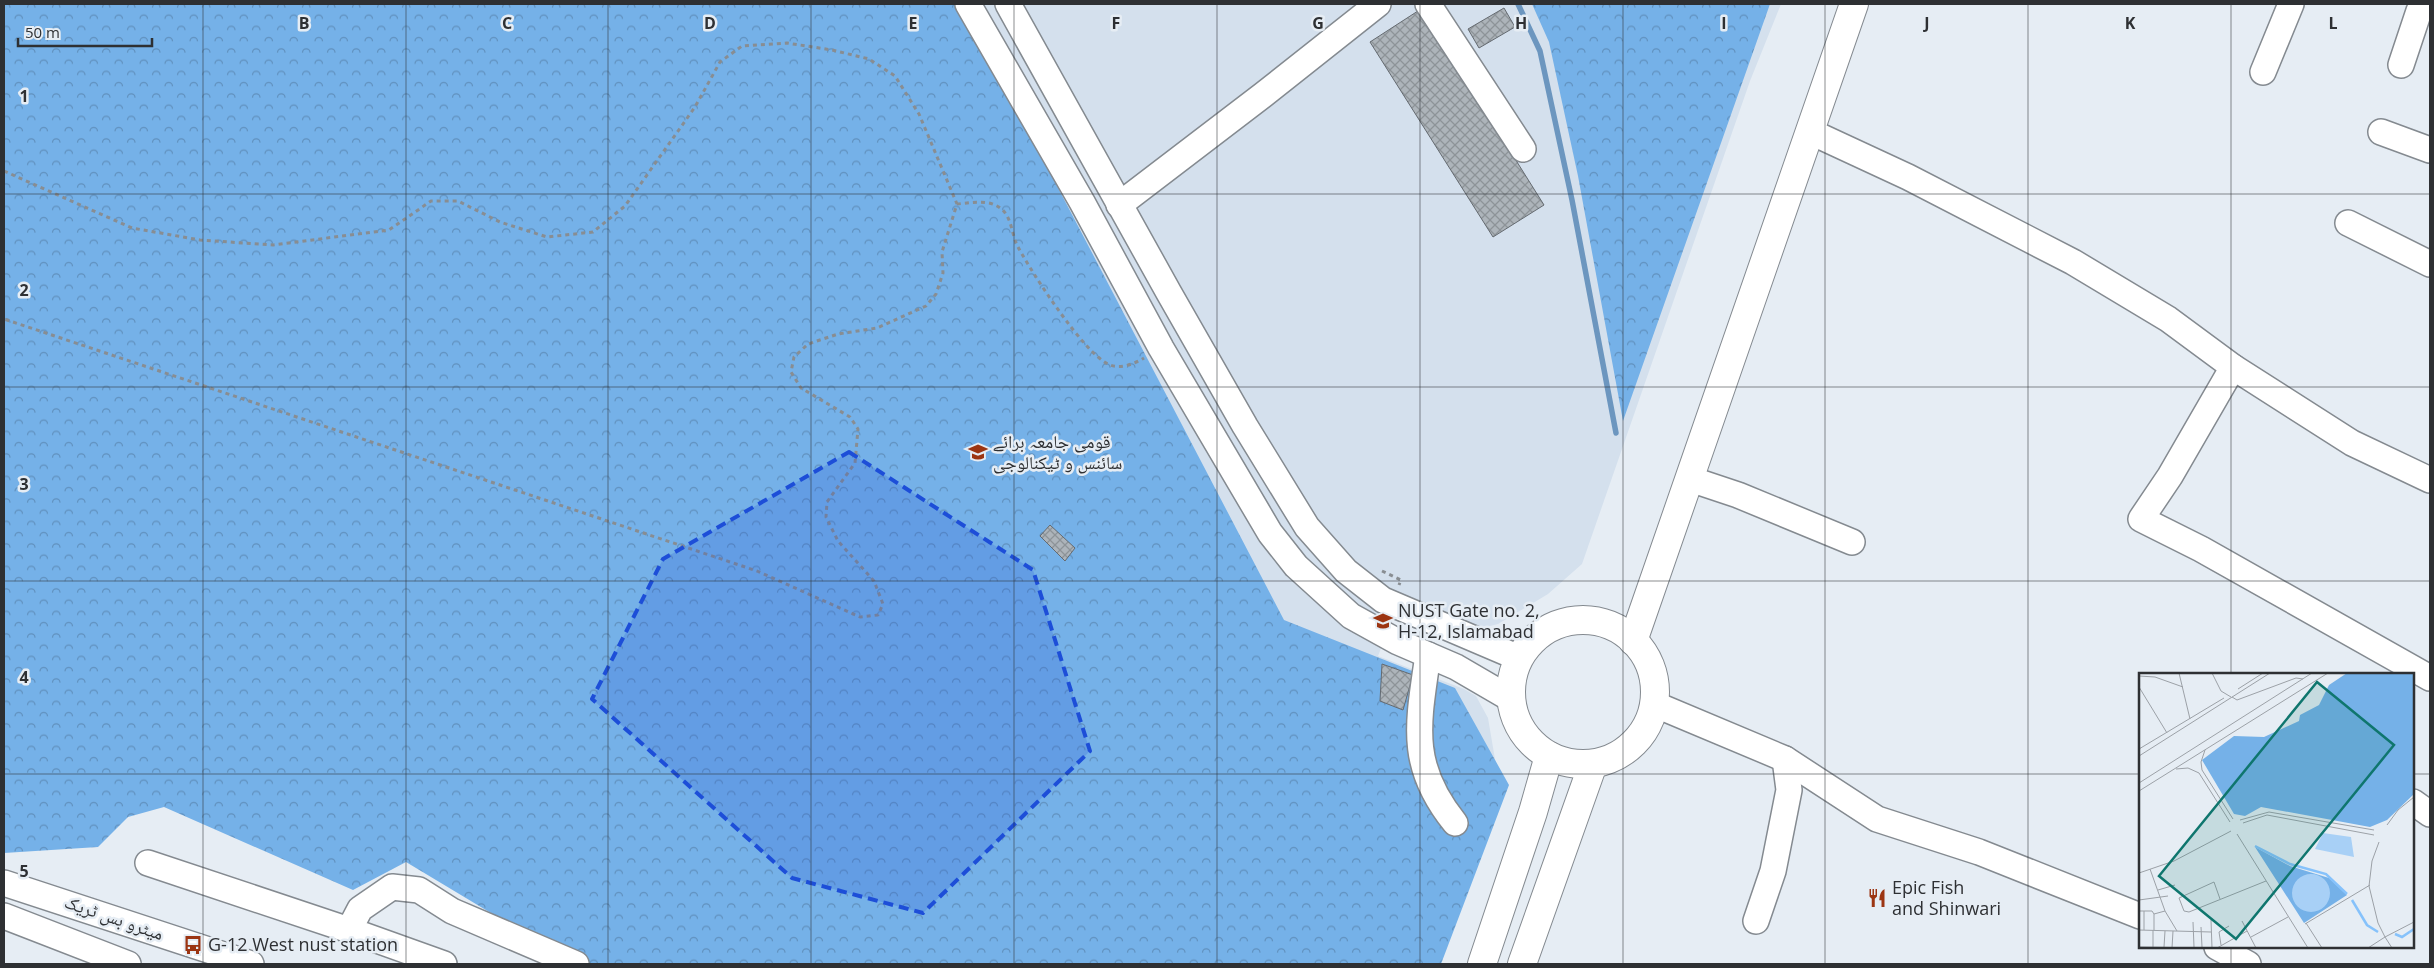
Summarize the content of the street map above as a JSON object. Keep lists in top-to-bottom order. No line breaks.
{"streets":{"street":["میٹرو بس ٹریک"]},"places":{"school or university":["قومی جامعہ برائے سائنس و ٹیکنالوجی","NUST Gate no. 2, H-12, Islamabad"],"restaurant":["Epic Fish and Shinwari"],"bus stop":["G-12 West nust station"]},"scale_bar":"50 m","grid":{"columns":["B","C","D","E","F","G","H","I","J","K","L"],"rows":["1","2","3","4","5"]}}
